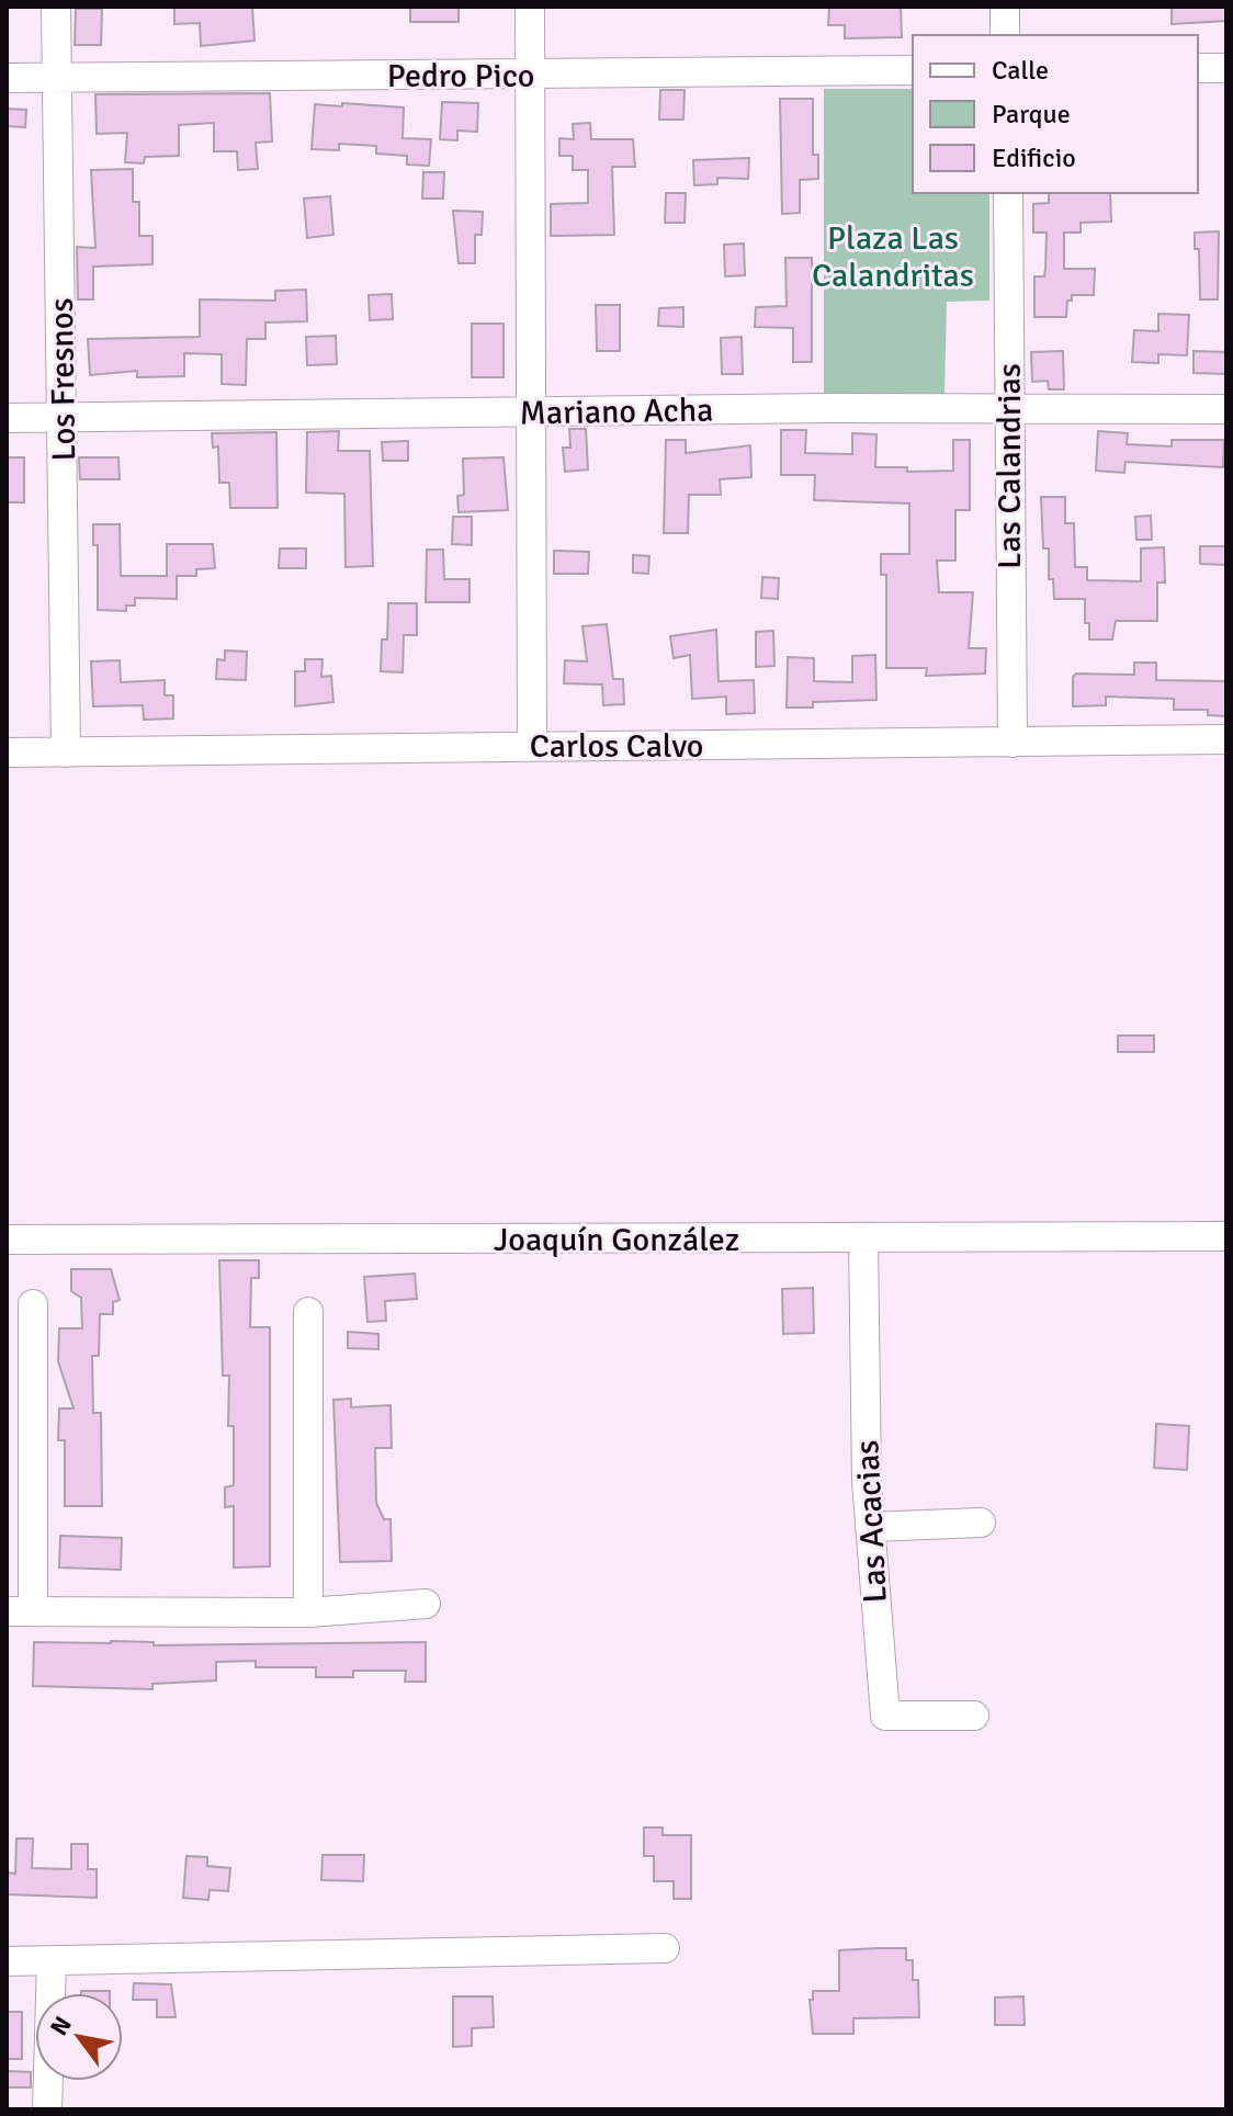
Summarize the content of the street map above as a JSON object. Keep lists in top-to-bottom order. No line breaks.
{"streets":{"street":["Pedro Pico","Los Fresnos","Mariano Acha","Las Calandrias","Carlos Calvo","Joaquín González","Las Acacias"]},"crossings":[["Pedro Pico","Los Fresnos"],["Los Fresnos","Mariano Acha"],["Los Fresnos","Carlos Calvo"],["Mariano Acha","Las Calandrias"],["Las Calandrias","Carlos Calvo"],["Joaquín González","Las Acacias"]],"parks":["Plaza Las Calandritas"],"legend":["Calle","Parque","Edificio"],"north":"top left"}
